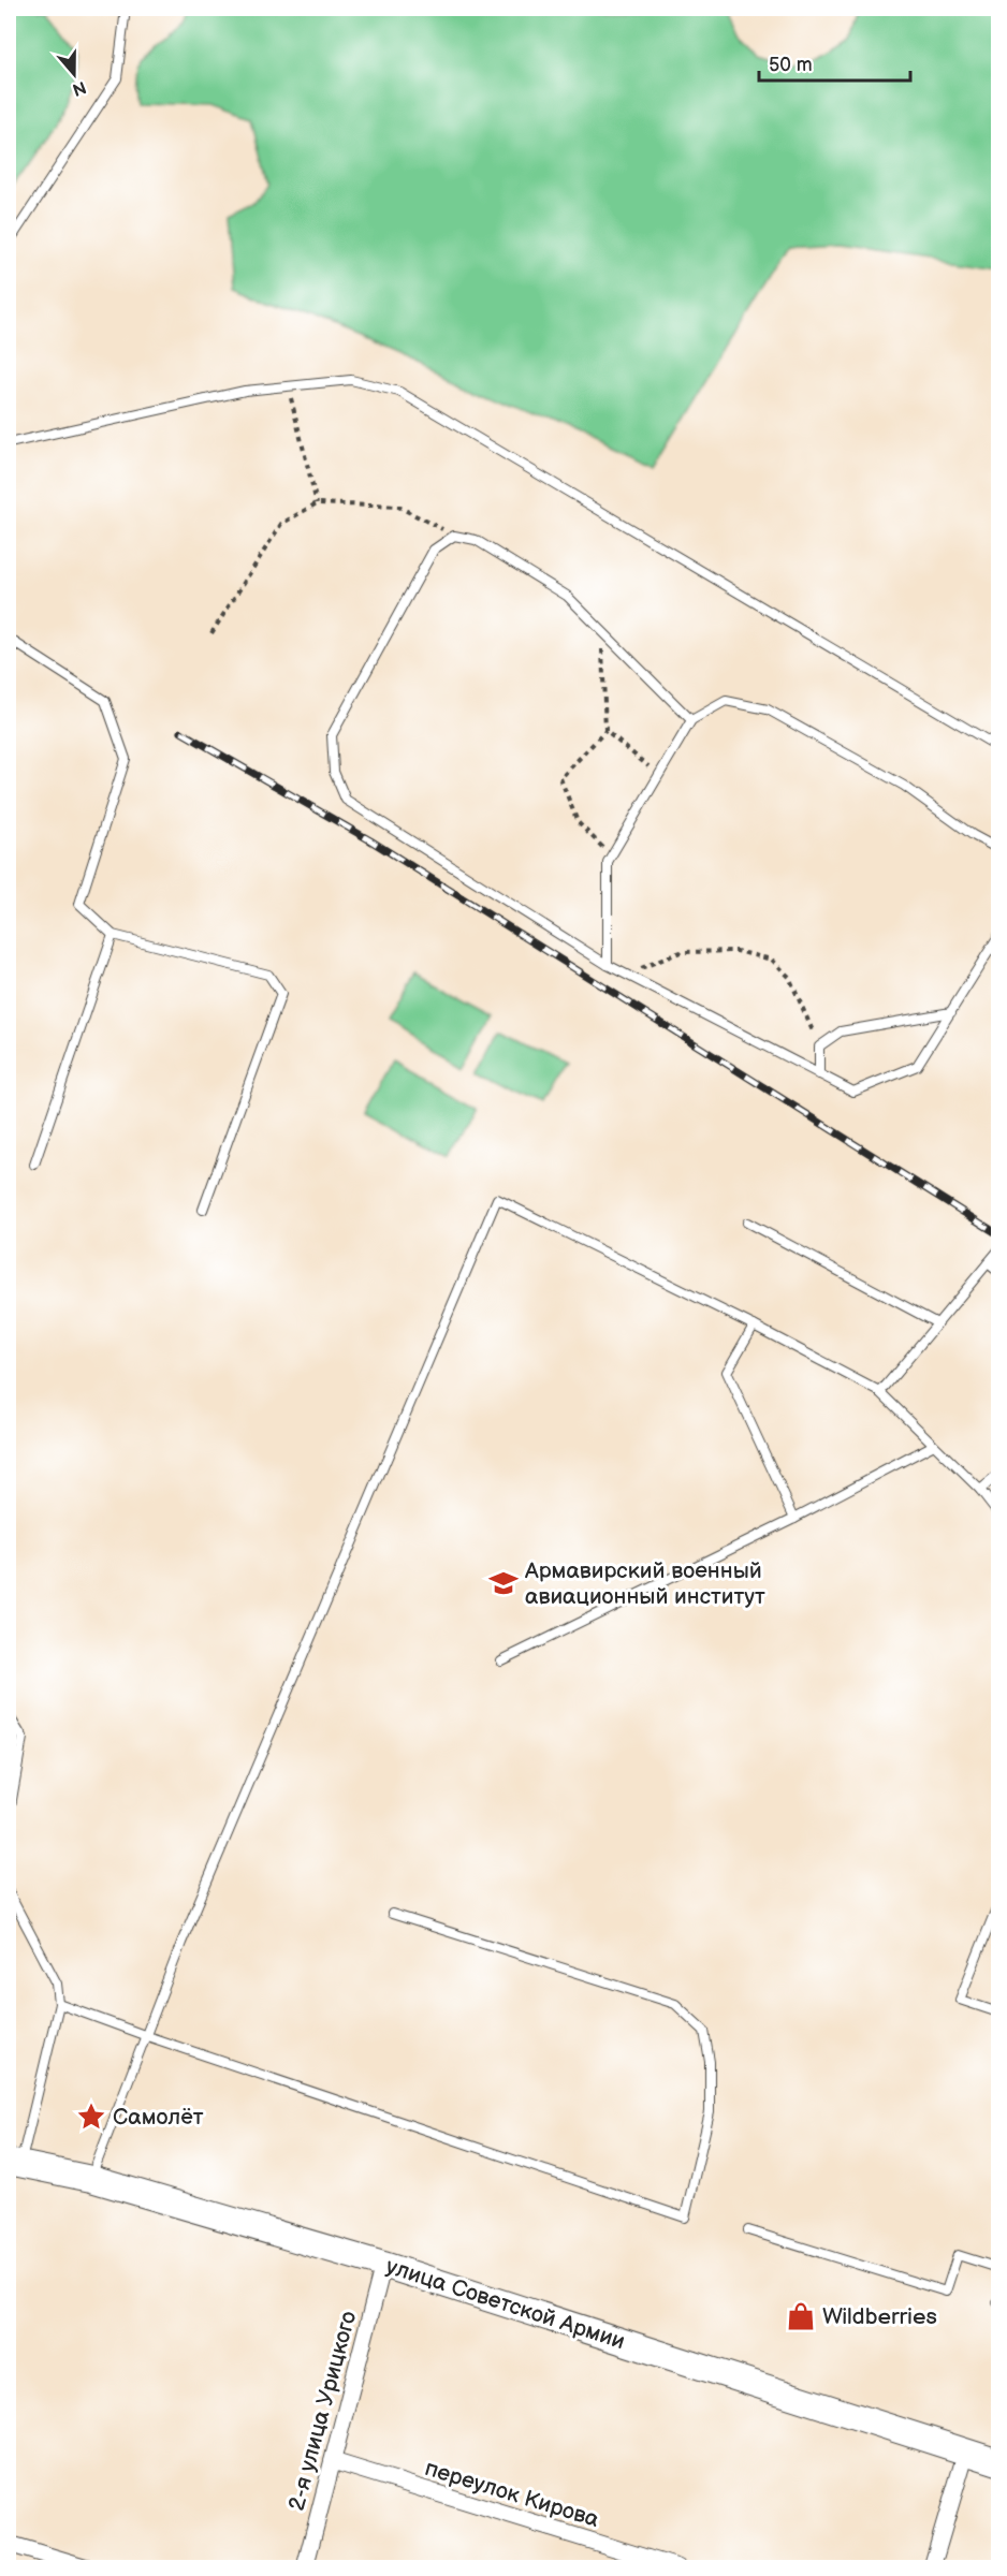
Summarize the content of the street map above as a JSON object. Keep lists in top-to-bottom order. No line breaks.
{"streets":{"main road":["улица Советской Армии"],"street":["2-я улица Урицкого","переулок Кирова"]},"crossings":[["улица Советской Армии","2-я улица Урицкого"],["2-я улица Урицкого","переулок Кирова"]],"places":{"school or university":["Армавирский военный авиационный институт"],"place":["Самолёт"],"shop":["Wildberries"]},"scale_bar":"50 m","north":"bottom"}
